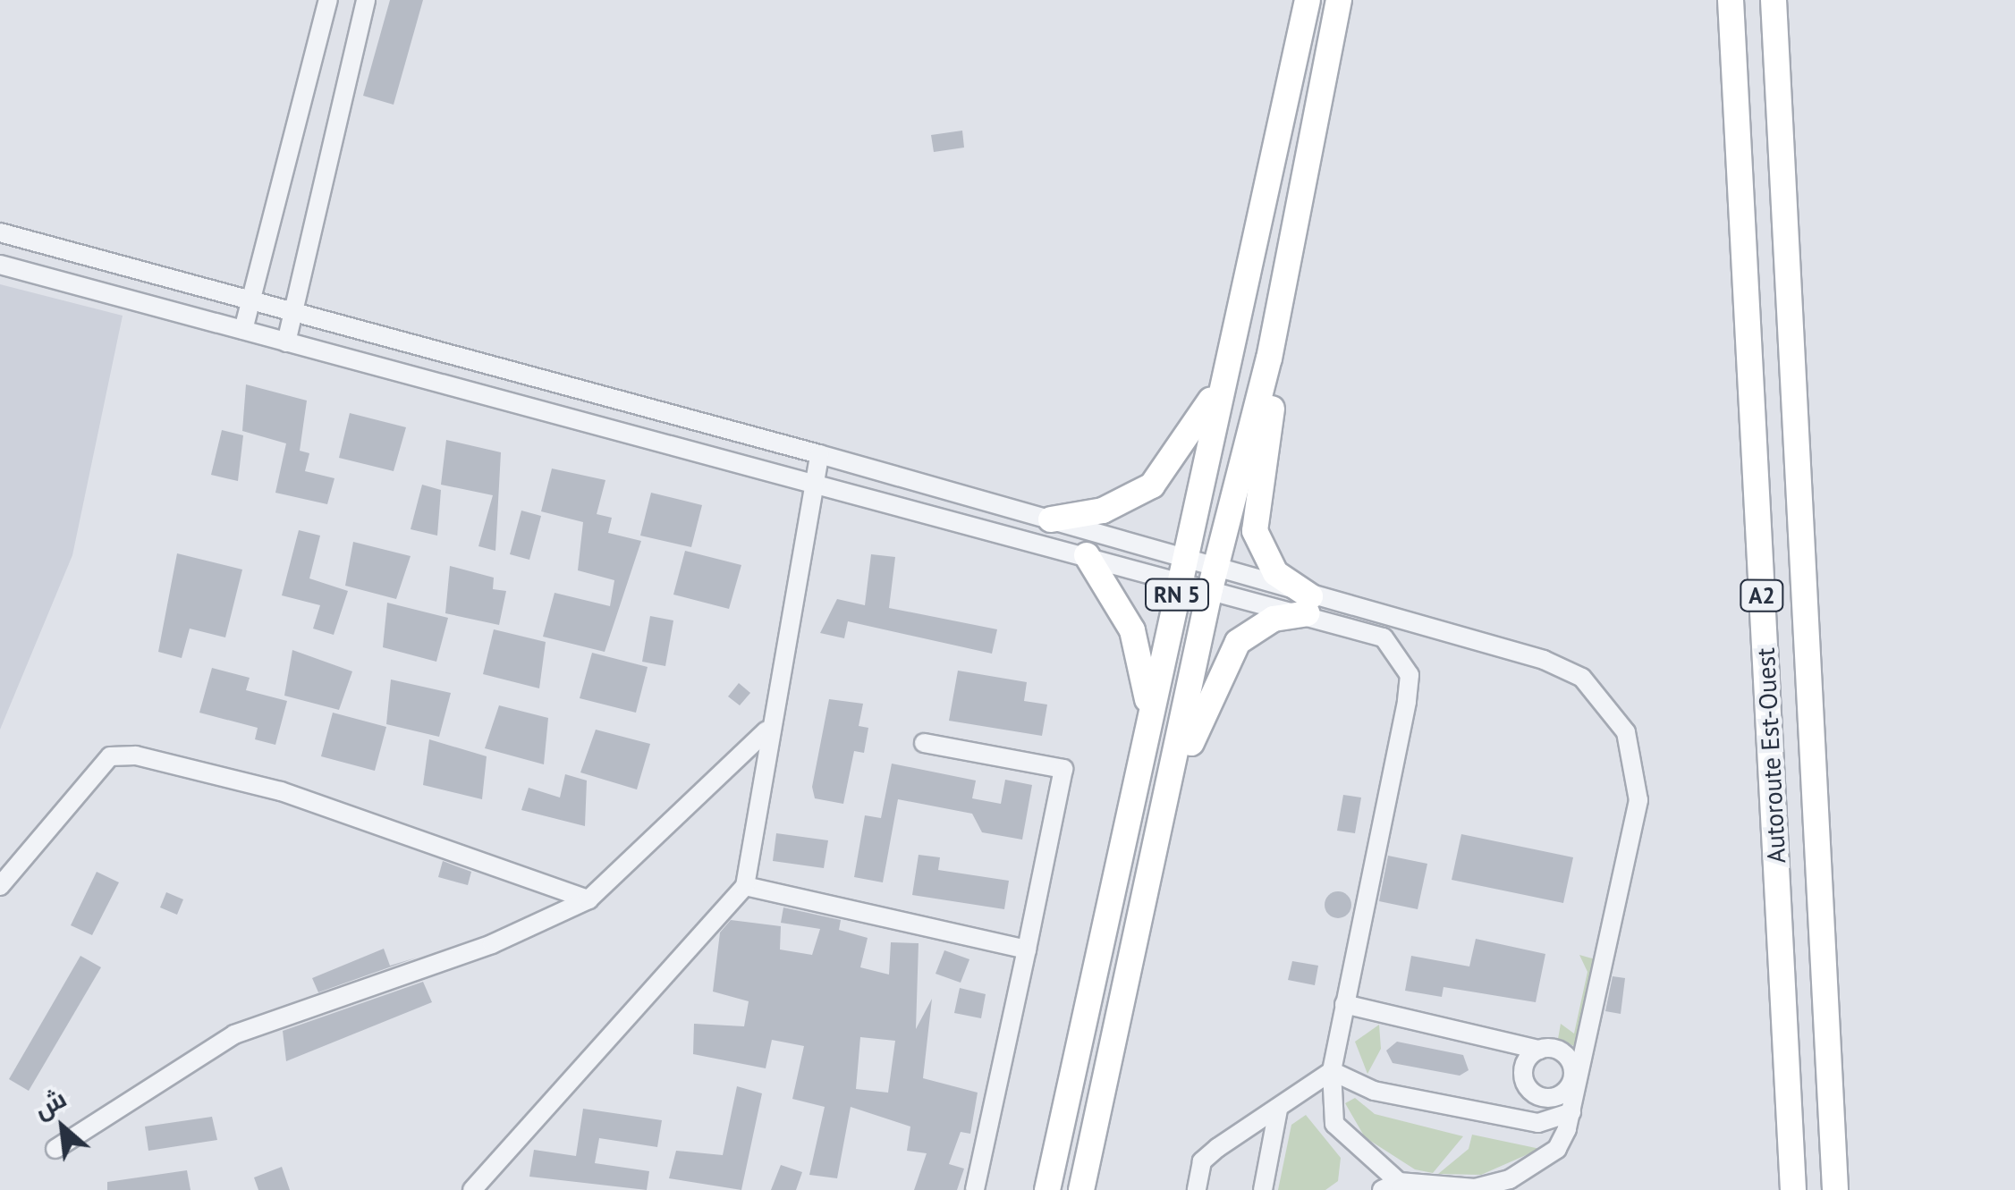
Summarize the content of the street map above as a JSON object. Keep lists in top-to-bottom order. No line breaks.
{"streets":{"highway":["RN 5","A2","Autoroute Est-Ouest"]},"north":"top left"}
